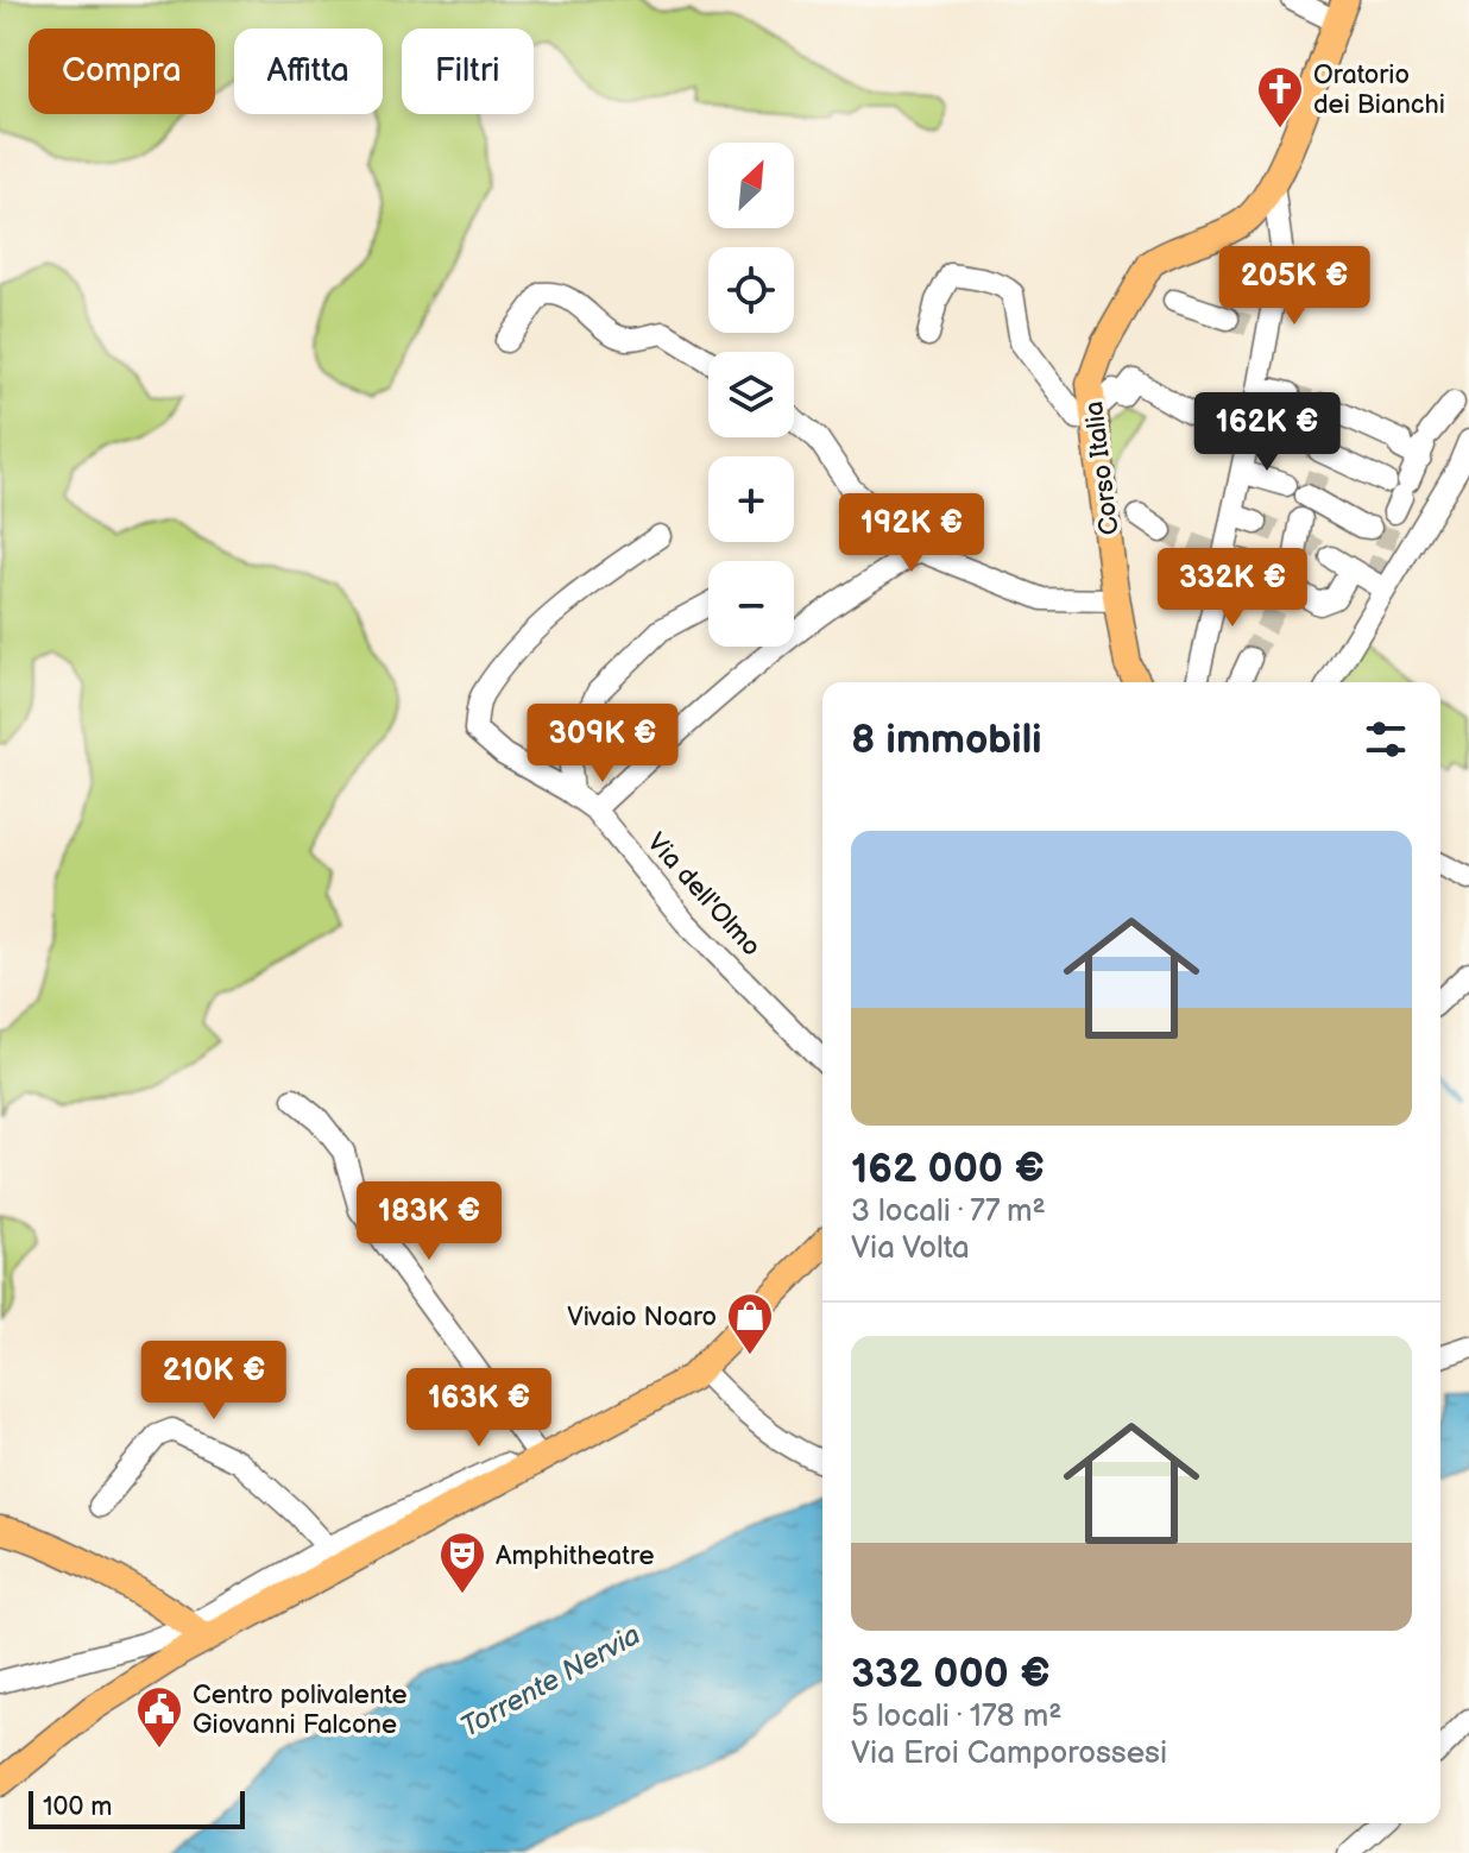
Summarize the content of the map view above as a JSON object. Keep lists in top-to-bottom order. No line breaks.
{"streets":{"main road":["Corso Italia"],"street":["Via dell'Olmo"]},"water":["Torrente Nervia"],"places":{"church":["Oratorio dei Bianchi"],"shop":["Vivaio Noaro"],"theatre":["Amphitheatre"],"public building":["Centro polivalente Giovanni Falcone"]},"scale_bar":"100 m","north":"top right","page":{"chip":["Compra","Affitta","Filtri"],"map_buttons":["+","−"],"price":["205K €","162K €","192K €","332K €","309K €","183K €","210K €","163K €"],"heading":"8 immobili","list":[{"name":"162 000 €","note":"3 locali · 77 m² · Via Volta"},{"name":"332 000 €","note":"5 locali · 178 m² · Via Eroi Camporossesi"}],"scale":"100 m"}}
